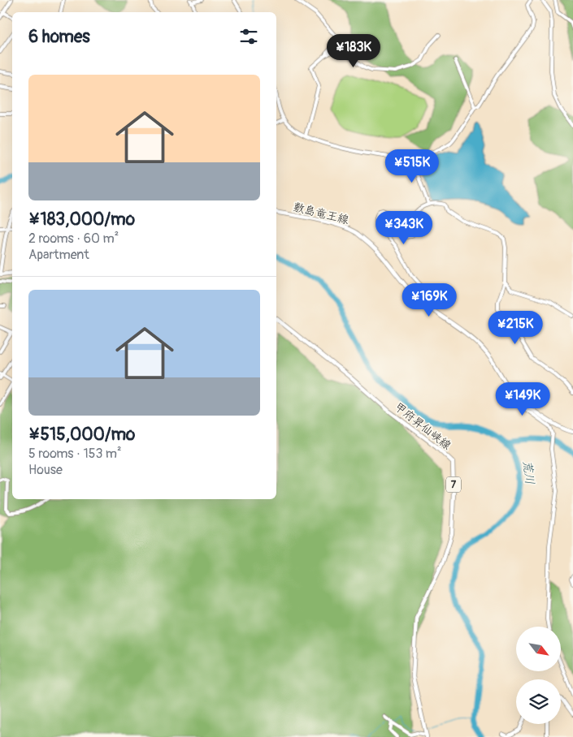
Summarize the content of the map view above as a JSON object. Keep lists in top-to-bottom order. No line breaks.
{"streets":{"main road":["敷島竜王線","甲府昇仙峡線","7"]},"water":["荒川"],"north":"bottom right","page":{"heading":"6 homes","price":["¥183K","¥515K","¥343K","¥169K","¥215K","¥149K"],"list":[{"name":"¥183,000/mo","note":"2 rooms · 60 m² · Apartment"},{"name":"¥515,000/mo","note":"5 rooms · 153 m² · House"}]}}
